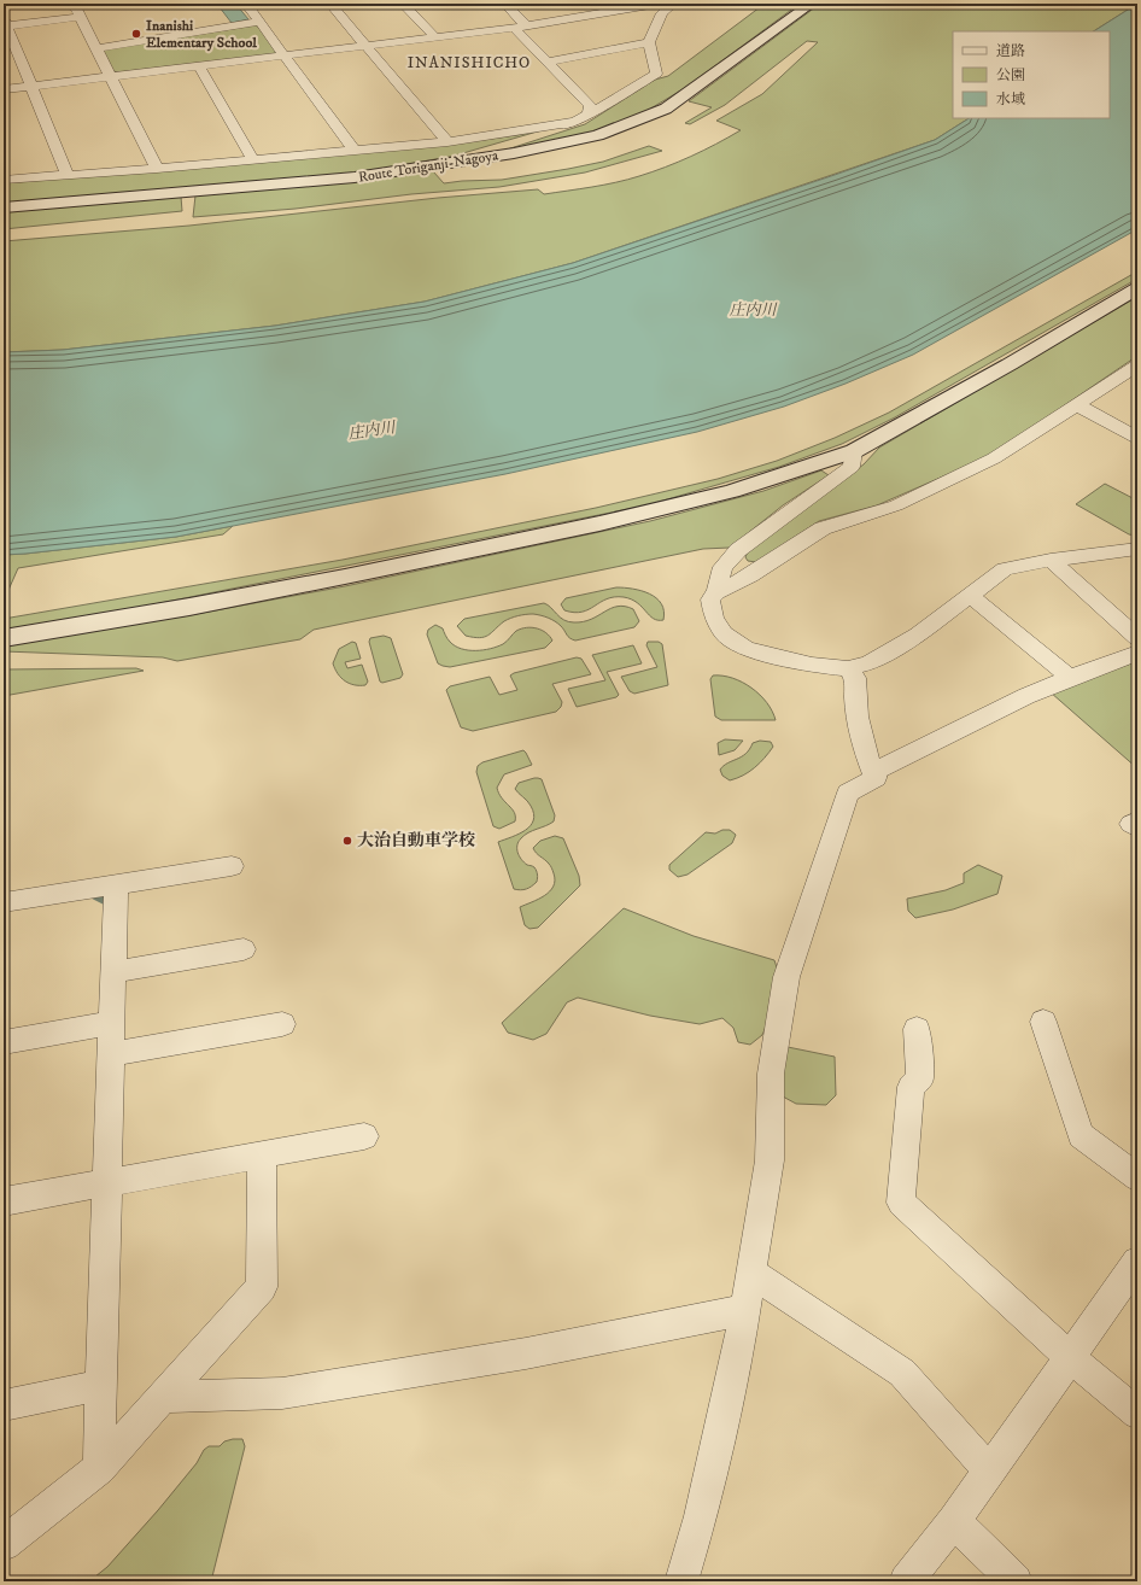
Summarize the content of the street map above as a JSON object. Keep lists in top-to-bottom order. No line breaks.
{"streets":{"main road":["Route Toriganji-Nagoya"]},"districts":["INANISHICHO"],"water":["庄内川"],"places":["Inanishi Elementary School","大治自動車学校"],"legend":["道路","公園","水域"]}
